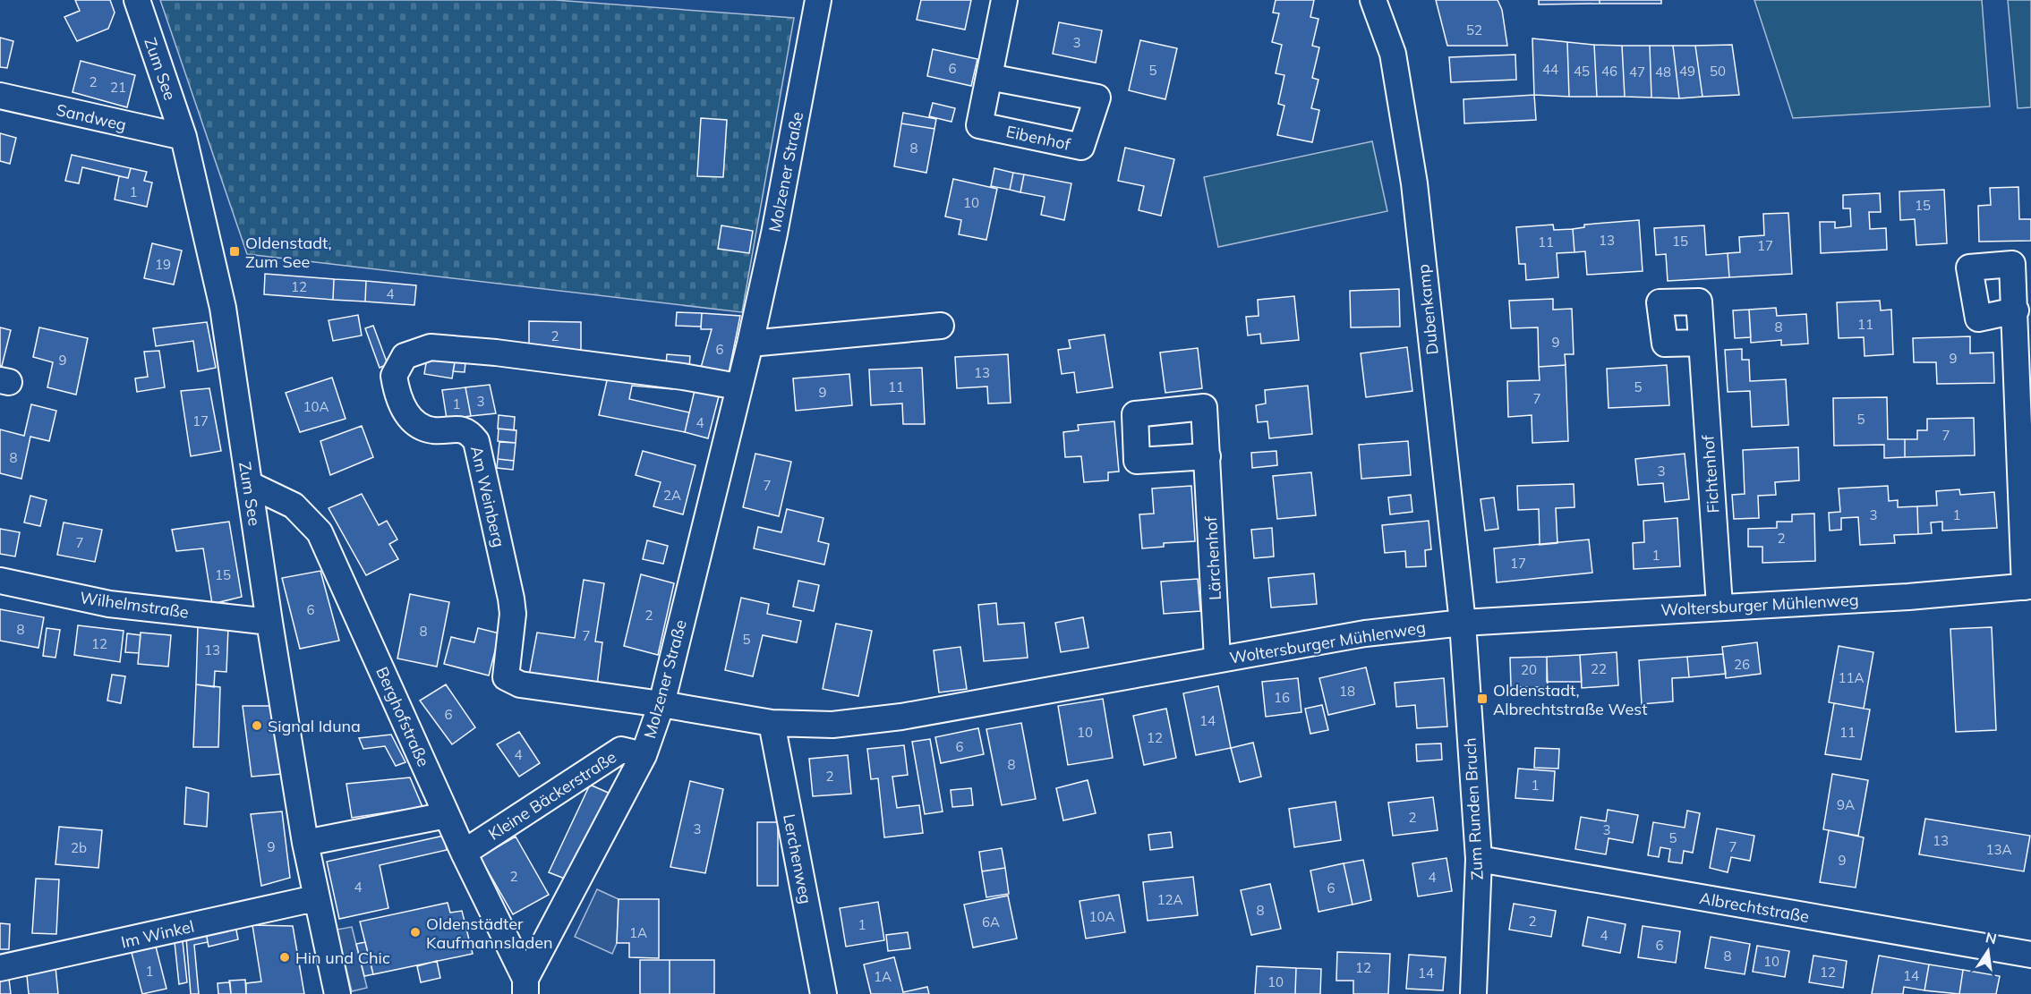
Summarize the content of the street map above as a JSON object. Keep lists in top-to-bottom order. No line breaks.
{"streets":{"street":["Zum See","Sandweg","Molzener Straße","Dubenkamp","Fichtenhof","Am Weinberg","Lärchenhof","Wilhelmstraße","Woltersburger Mühlenweg","Berghofstraße","Kleine Bäckerstraße","Zum Runden Bruch","Lerchenweg","Albrechtstraße","Im Winkel"]},"crossings":[["Zum See","Sandweg"],["Zum See","Wilhelmstraße"],["Zum See","Berghofstraße"],["Zum See","Im Winkel"],["Molzener Straße","Am Weinberg"],["Molzener Straße","Woltersburger Mühlenweg"],["Molzener Straße","Berghofstraße"],["Molzener Straße","Kleine Bäckerstraße"],["Dubenkamp","Woltersburger Mühlenweg"],["Dubenkamp","Zum Runden Bruch"],["Fichtenhof","Woltersburger Mühlenweg"],["Am Weinberg","Woltersburger Mühlenweg"],["Lärchenhof","Woltersburger Mühlenweg"],["Woltersburger Mühlenweg","Zum Runden Bruch"],["Woltersburger Mühlenweg","Lerchenweg"],["Berghofstraße","Kleine Bäckerstraße"],["Zum Runden Bruch","Albrechtstraße"]],"places":{"transit":["Oldenstadt, Zum See","Oldenstadt, Albrechtstraße West"],"other":["Signal Iduna","Oldenstädter Kaufmannsladen","Hin und Chic"]},"house_numbers":["52","3","6","44","5","45","46","49","50","47","48","2","21","8","1","10","15","13","15","11","17","19","12","4","11","8","2","9","6","9","9","13","11","5","9","7","3","1","10A","5","17","4","7","8","3","7","2A","3","1","2","7","1","17","15","6","2","8","8","7","5","12","13","26","22","20","11A","18","16","6","14","10","11","12","6","4","8","2","1","9A","2","3","3","5","13","9","7","2b","13A","9","2","4","4","6","12A","8","10A","2","6A","1","1A","4","6","8","10","12","1","12","14","14","1A","10"],"north":"top"}
